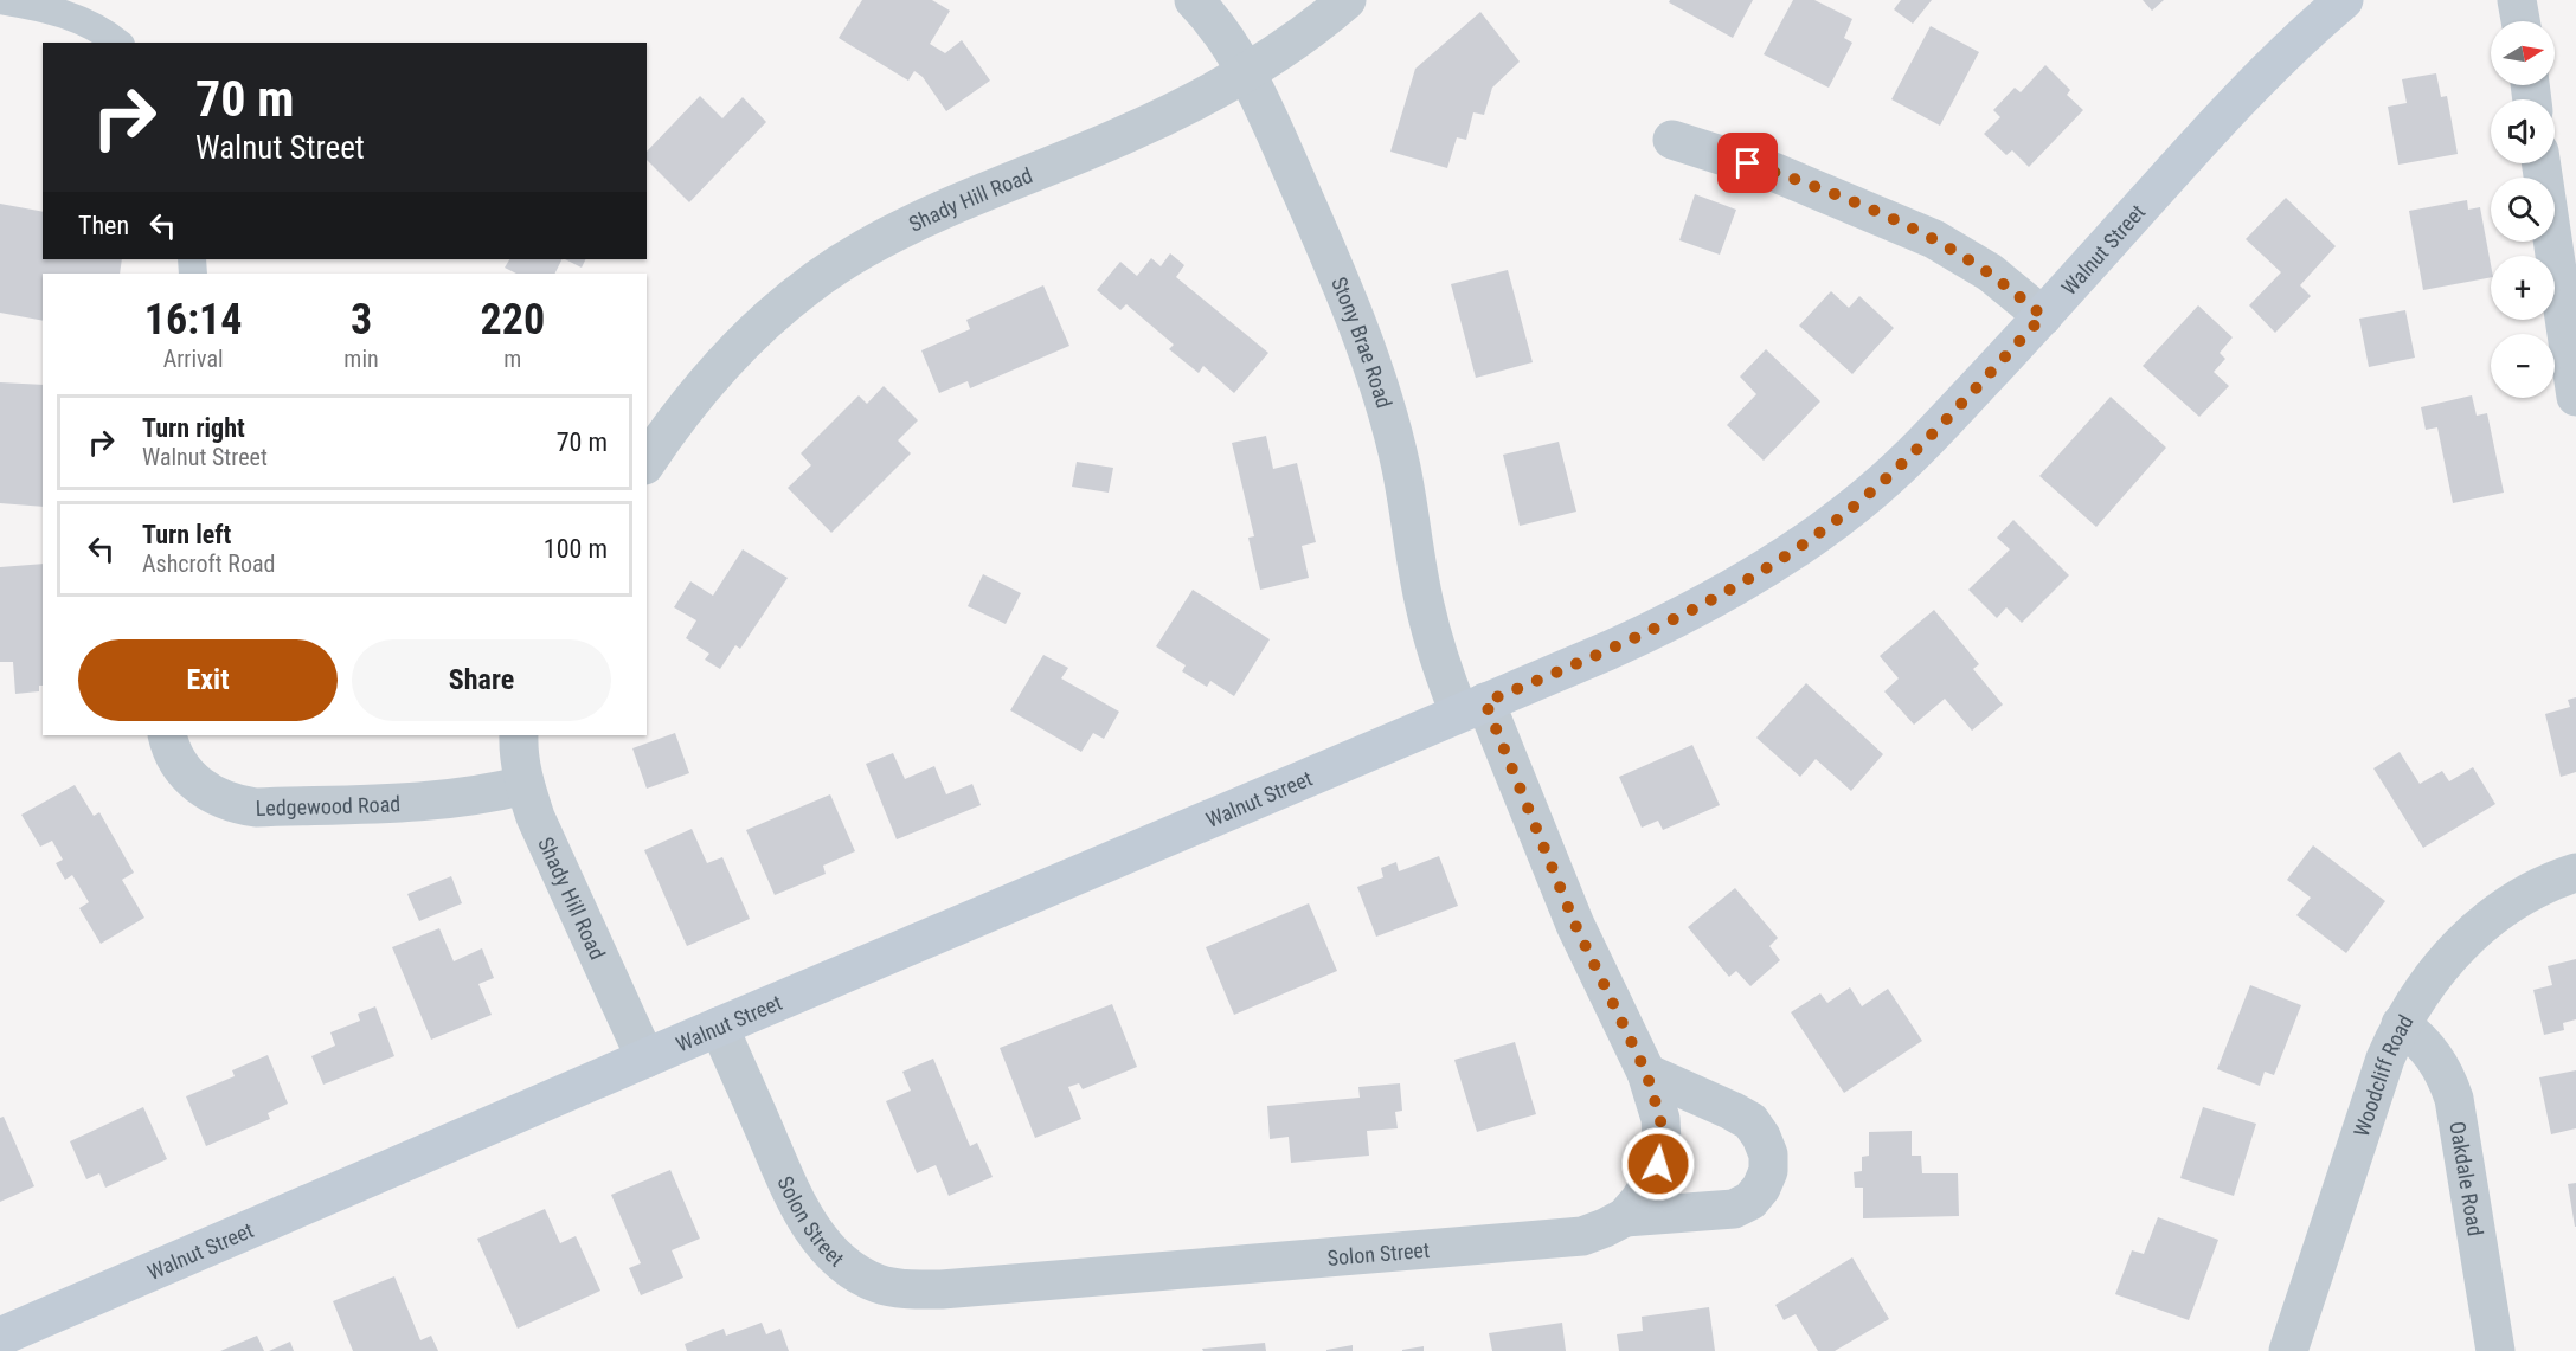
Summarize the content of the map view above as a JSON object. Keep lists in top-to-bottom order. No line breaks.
{"streets":{"main road":["Walnut Street"],"street":["Shady Hill Road","Stony Brae Road","Ledgewood Road","Woodcliff Road","Oakdale Road","Solon Street"]},"crossings":[["Shady Hill Road","Walnut Street"],["Shady Hill Road","Stony Brae Road"],["Shady Hill Road","Ledgewood Road"],["Walnut Street","Stony Brae Road"],["Walnut Street","Solon Street"],["Stony Brae Road","Solon Street"],["Woodcliff Road","Oakdale Road"]],"north":"right","page":{"map_buttons":["+","−"],"turn":["70 m","Walnut Street"],"then":"Then","eta":["16:14","Arrival","3","min","220","m"],"list":[{"name":"Turn right","note":"Walnut Street","value":"70 m"},{"name":"Turn left","note":"Ashcroft Road","value":"100 m"}],"buttons":["Exit","Share"]}}
